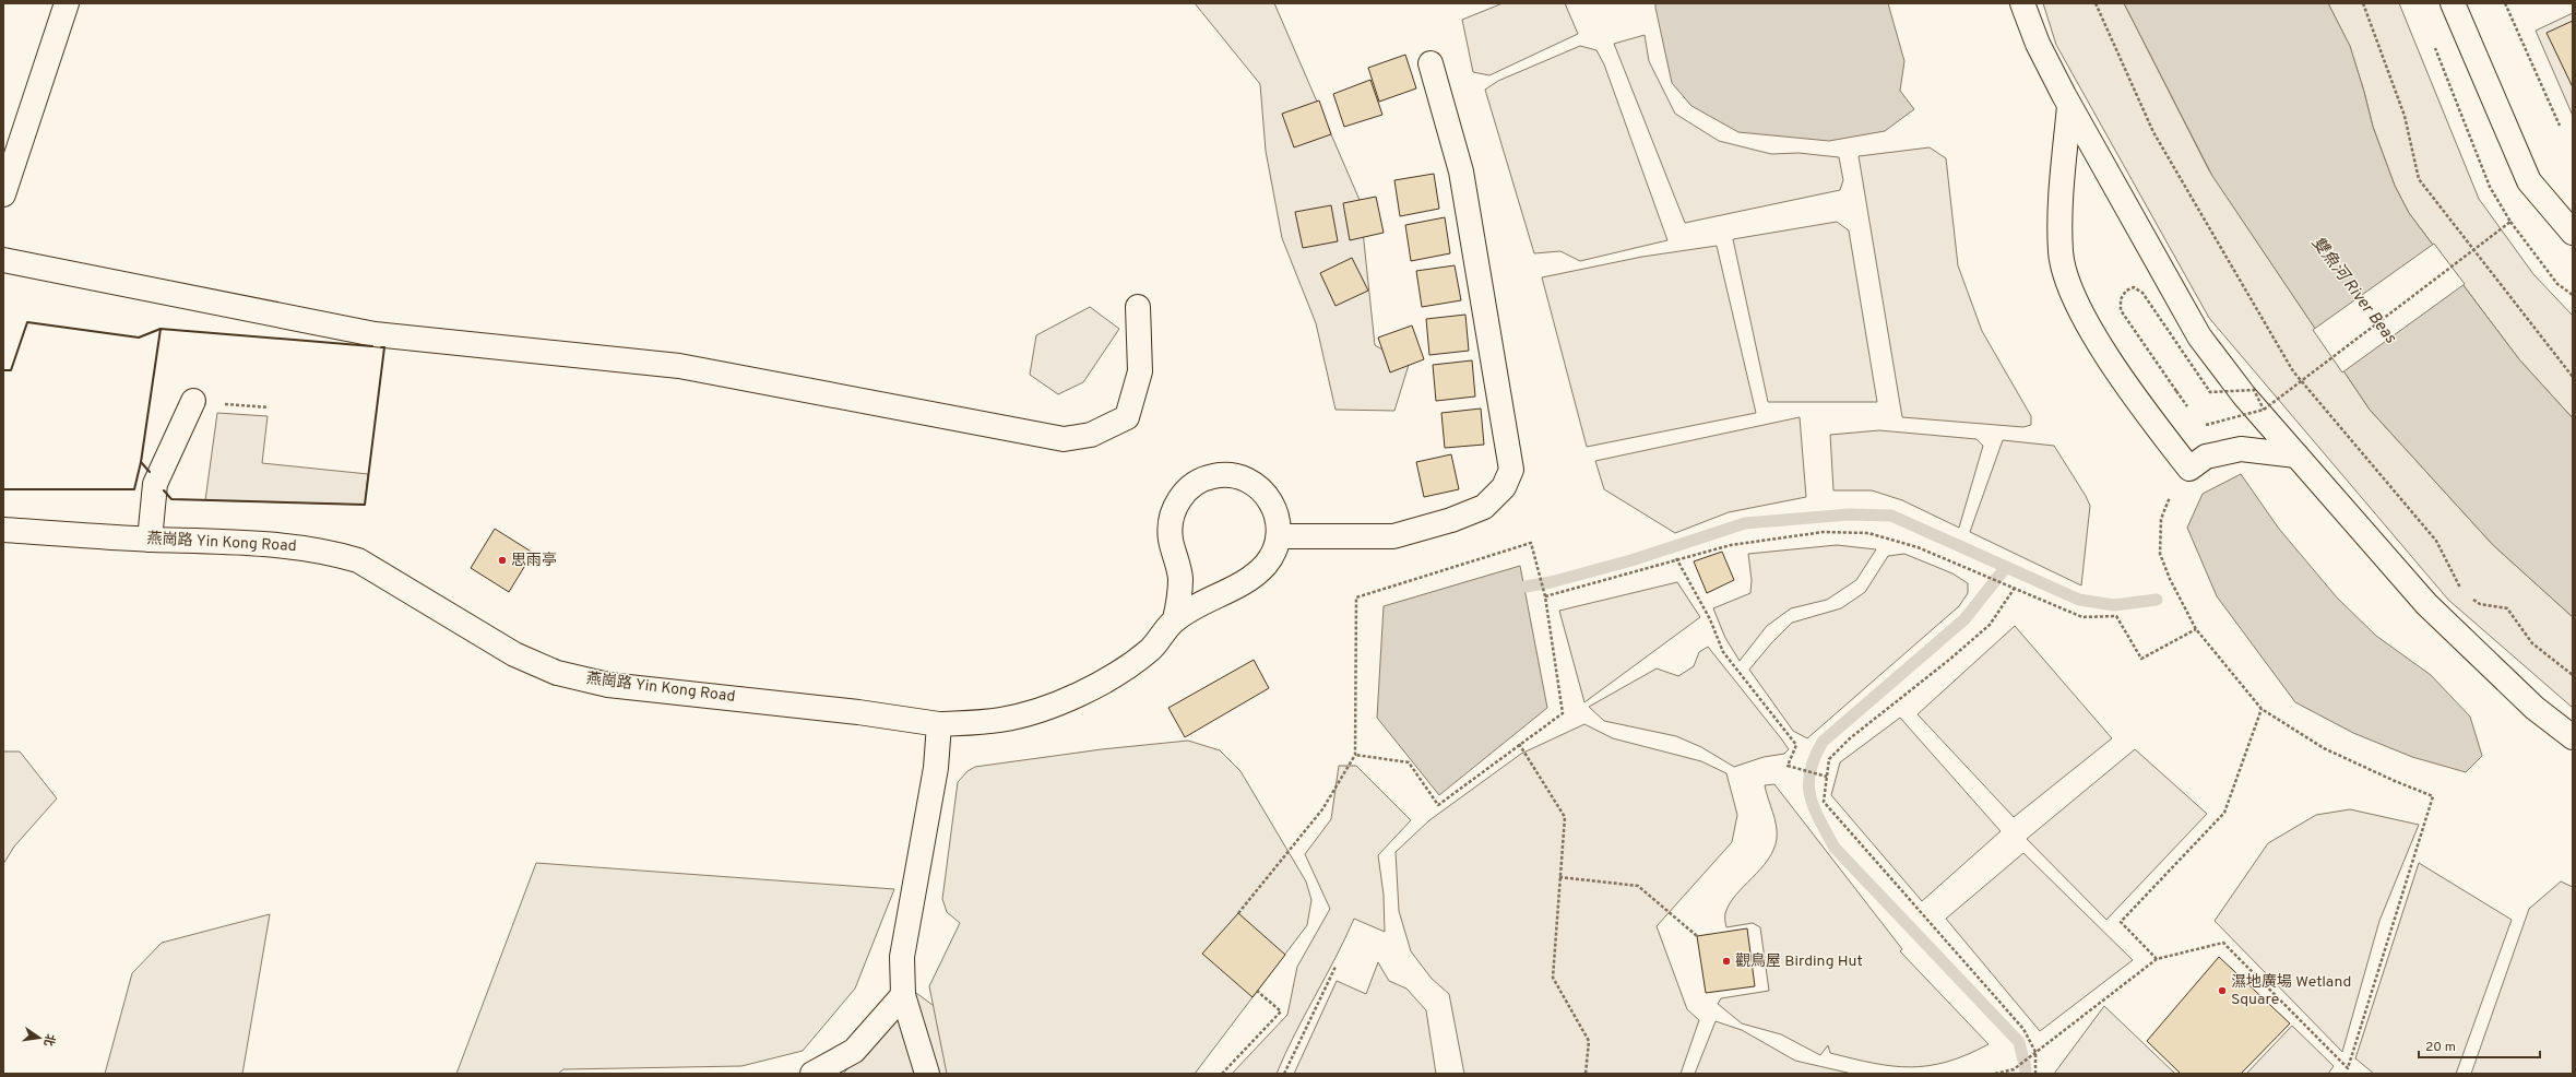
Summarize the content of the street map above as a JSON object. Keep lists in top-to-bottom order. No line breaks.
{"streets":{"street":["燕崗路 Yin Kong Road"]},"water":["雙魚河 River Beas"],"places":["思雨亭","觀鳥屋 Birding Hut","濕地廣場 Wetland Square"],"scale_bar":"20 m","north":"right"}
